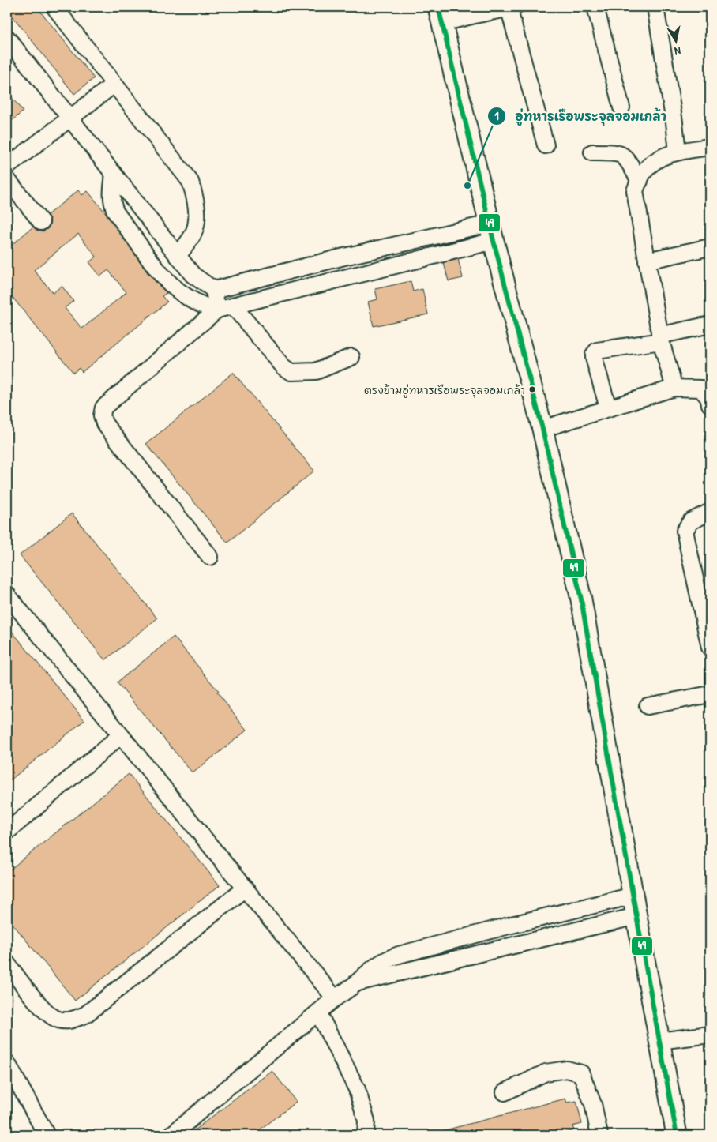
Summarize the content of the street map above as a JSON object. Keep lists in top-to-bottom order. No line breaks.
{"places":["อู่ทหารเรือพระจุลจอมเกล้า","ตรงข้ามอู่ทหารเรือพระจุลจอมเกล้า"],"lines":["transit line 49"],"north":"bottom"}
